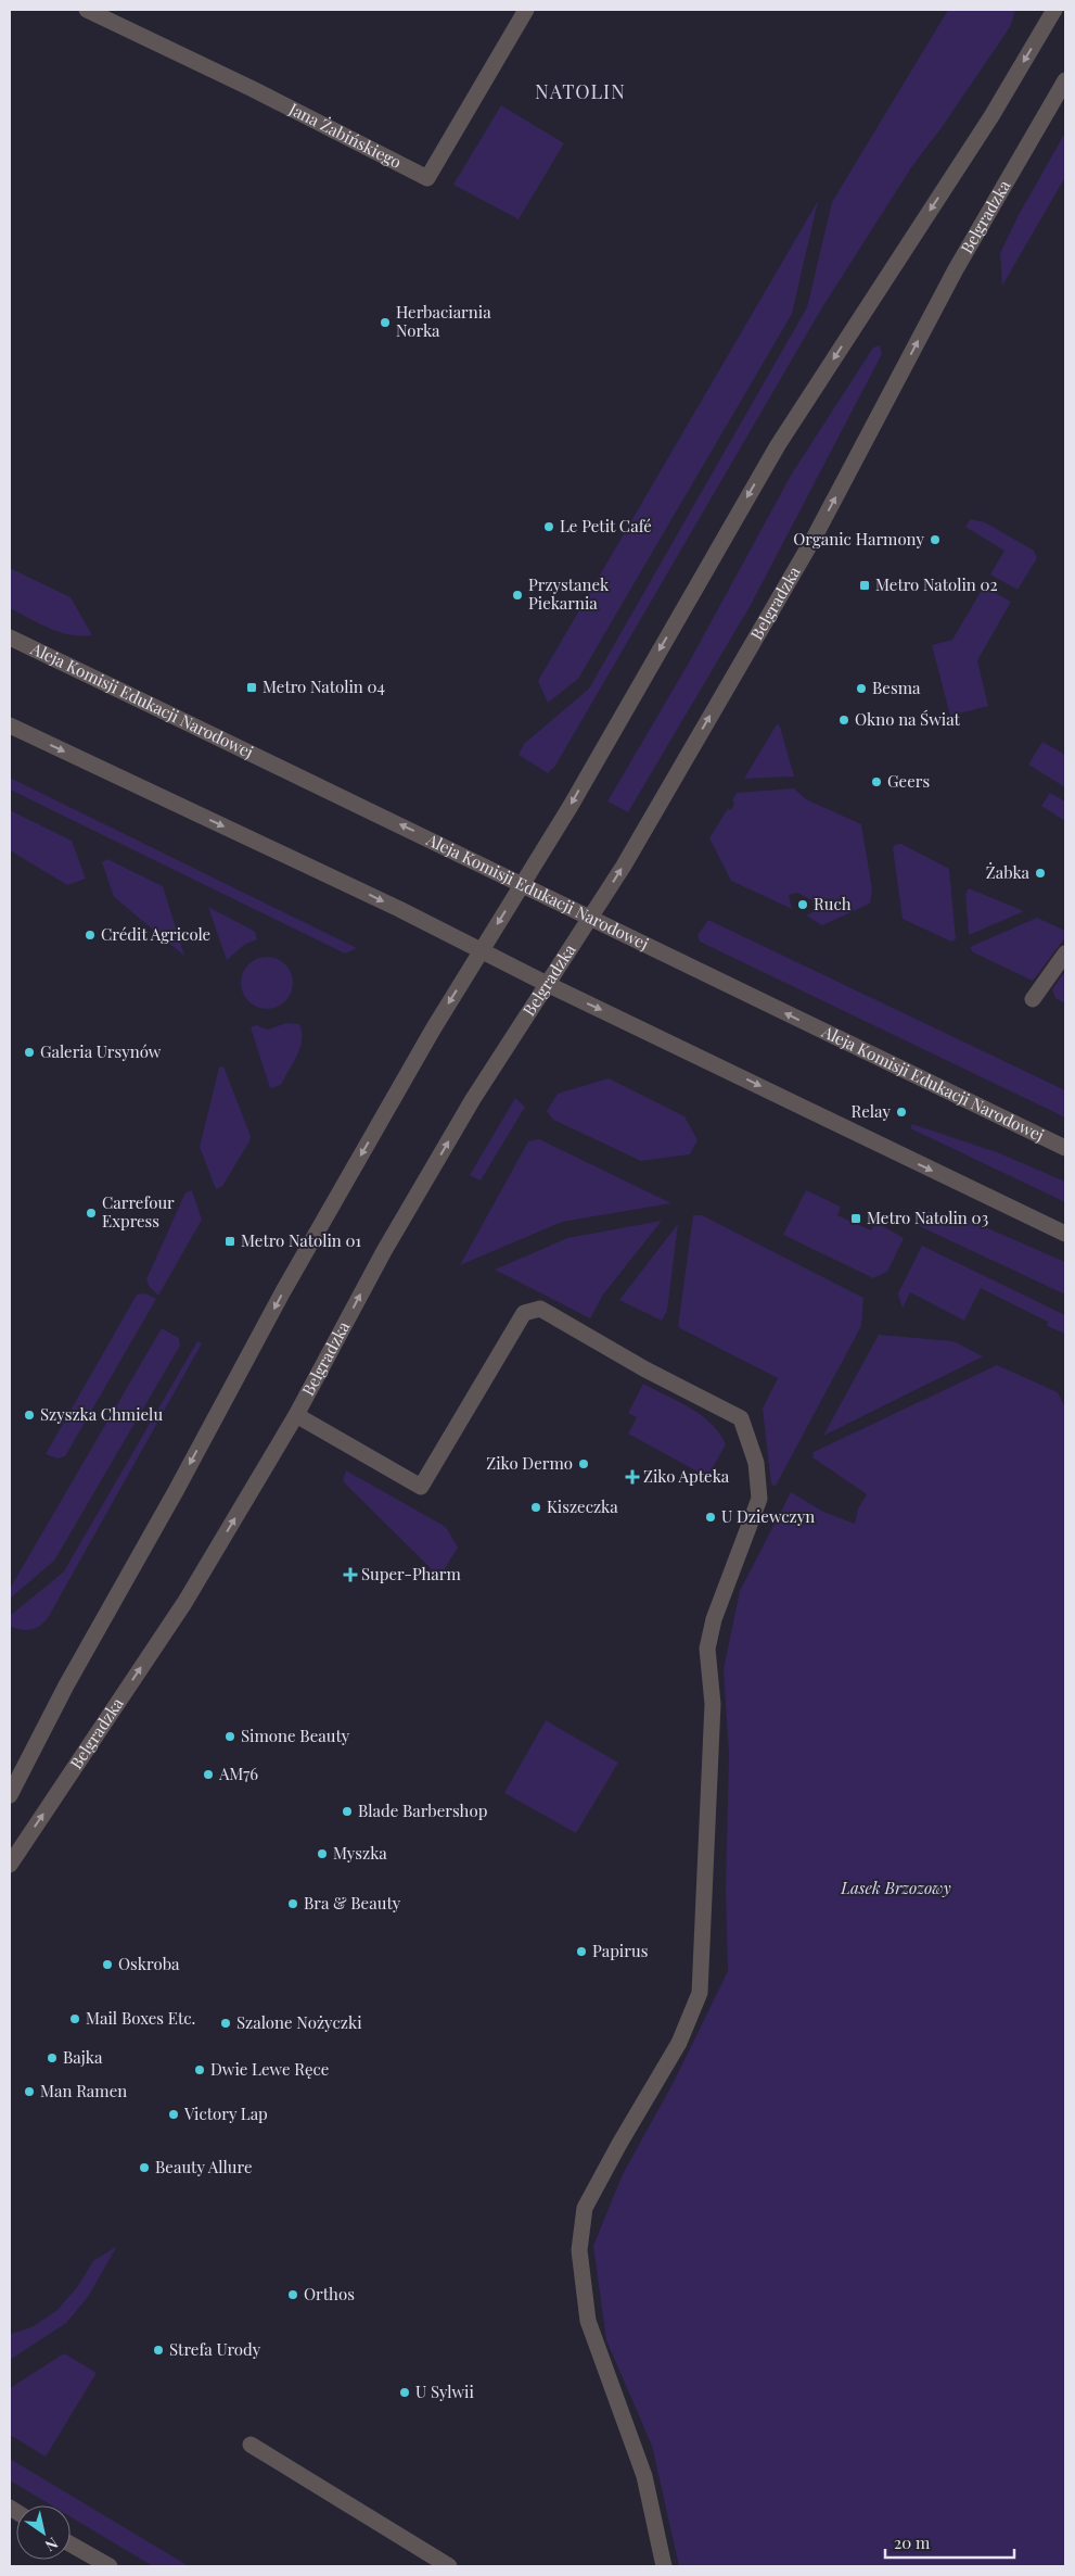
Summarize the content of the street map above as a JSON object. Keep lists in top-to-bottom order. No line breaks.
{"streets":{"street":["Jana Żabińskiego","Belgradzka","Aleja Komisji Edukacji Narodowej"]},"crossings":[["Belgradzka","Aleja Komisji Edukacji Narodowej"]],"districts":["NATOLIN"],"parks":["Lasek Brzozowy"],"places":{"other":["Herbaciarnia Norka","Le Petit Café","Organic Harmony","Przystanek Piekarnia","Besma","Okno na Świat","Geers","Żabka","Ruch","Crédit Agricole","Galeria Ursynów","Relay","Carrefour Express","Szyszka Chmielu","Ziko Dermo","Kiszeczka","U Dziewczyn","Simone Beauty","AM76","Blade Barbershop","Myszka","Bra & Beauty","Papirus","Oskroba","Mail Boxes Etc.","Szalone Nożyczki","Bajka","Dwie Lewe Ręce","Man Ramen","Victory Lap","Beauty Allure","Orthos","Strefa Urody","U Sylwii"],"transit":["Metro Natolin 02","Metro Natolin 04","Metro Natolin 03","Metro Natolin 01"],"health":["Ziko Apteka","Super-Pharm"]},"scale_bar":"20 m","north":"bottom right"}
